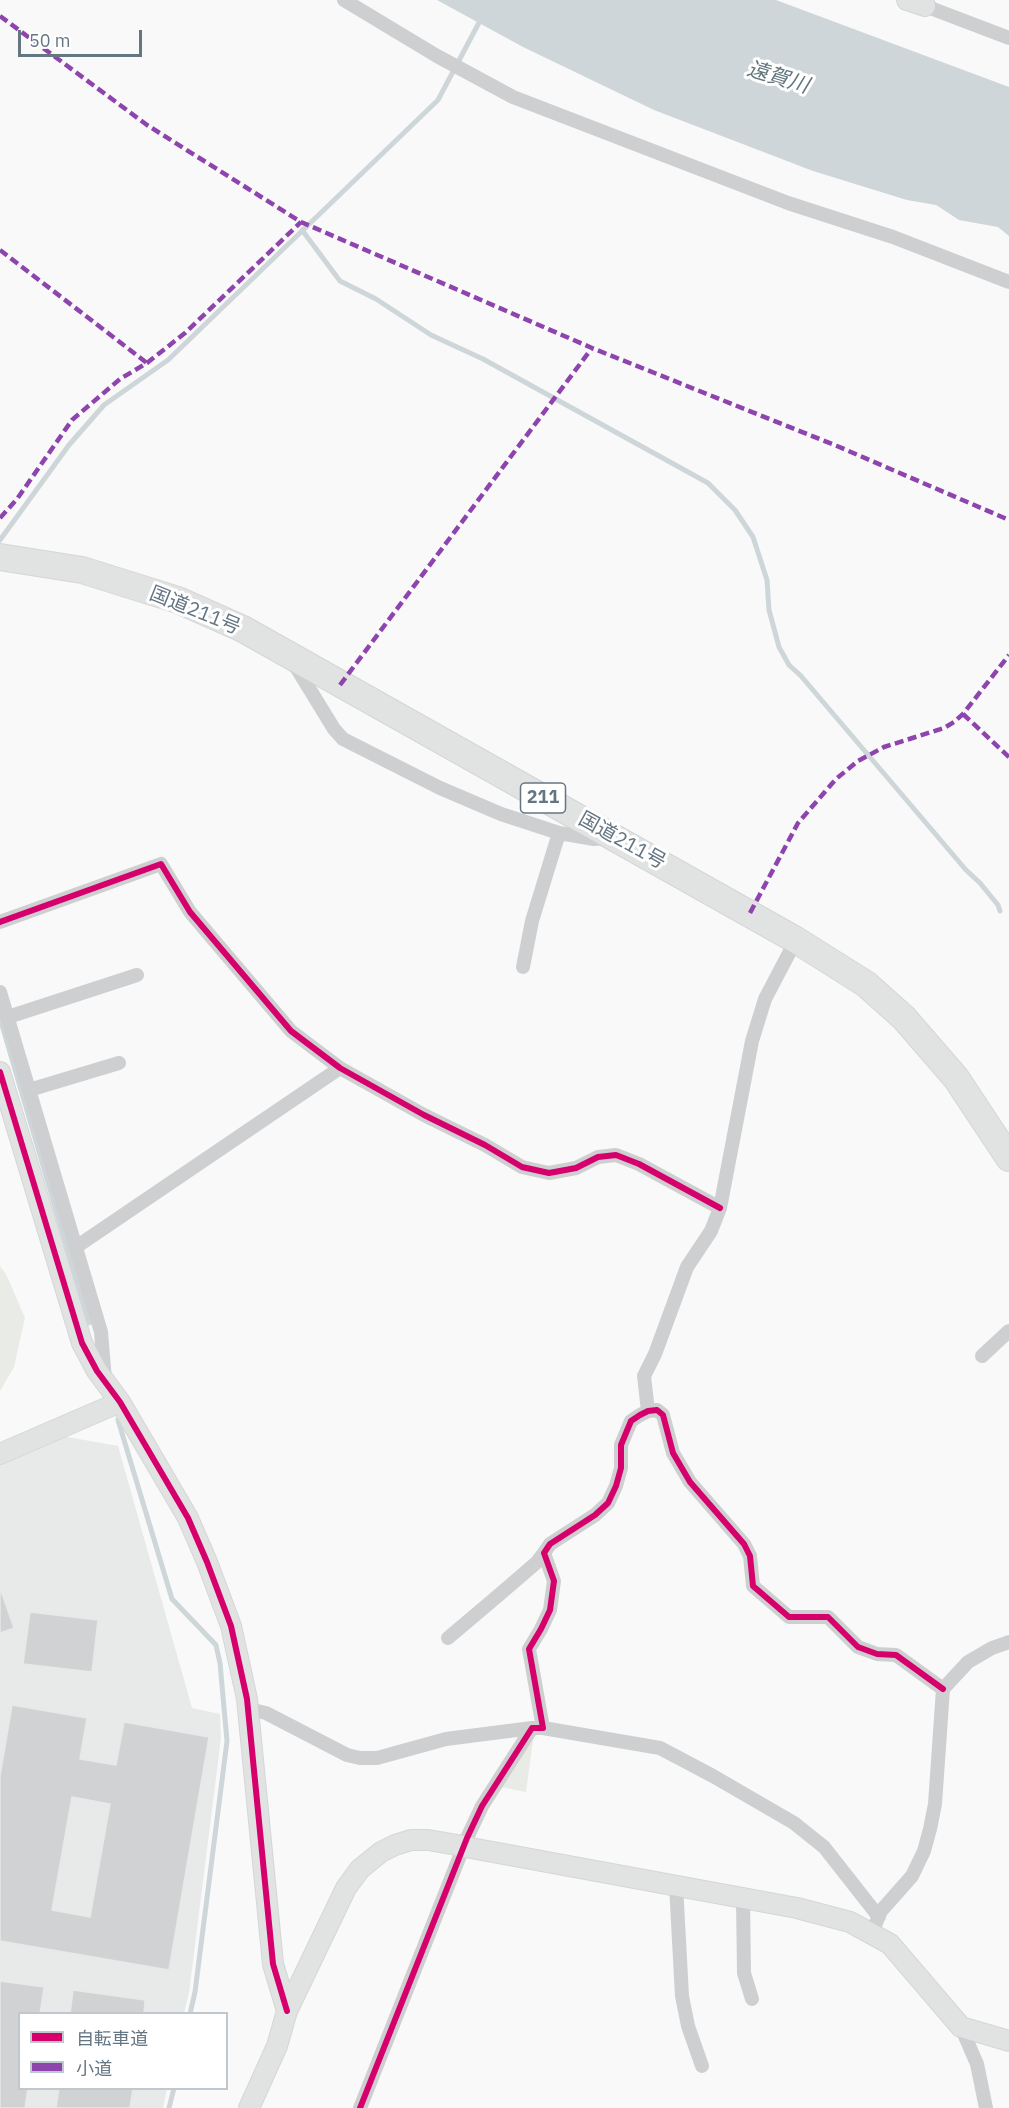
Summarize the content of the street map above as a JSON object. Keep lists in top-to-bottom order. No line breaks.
{"streets":{"highway":["国道211号","211"]},"water":["遠賀川"],"legend":["自転車道","小道"],"scale_bar":"50 m"}
